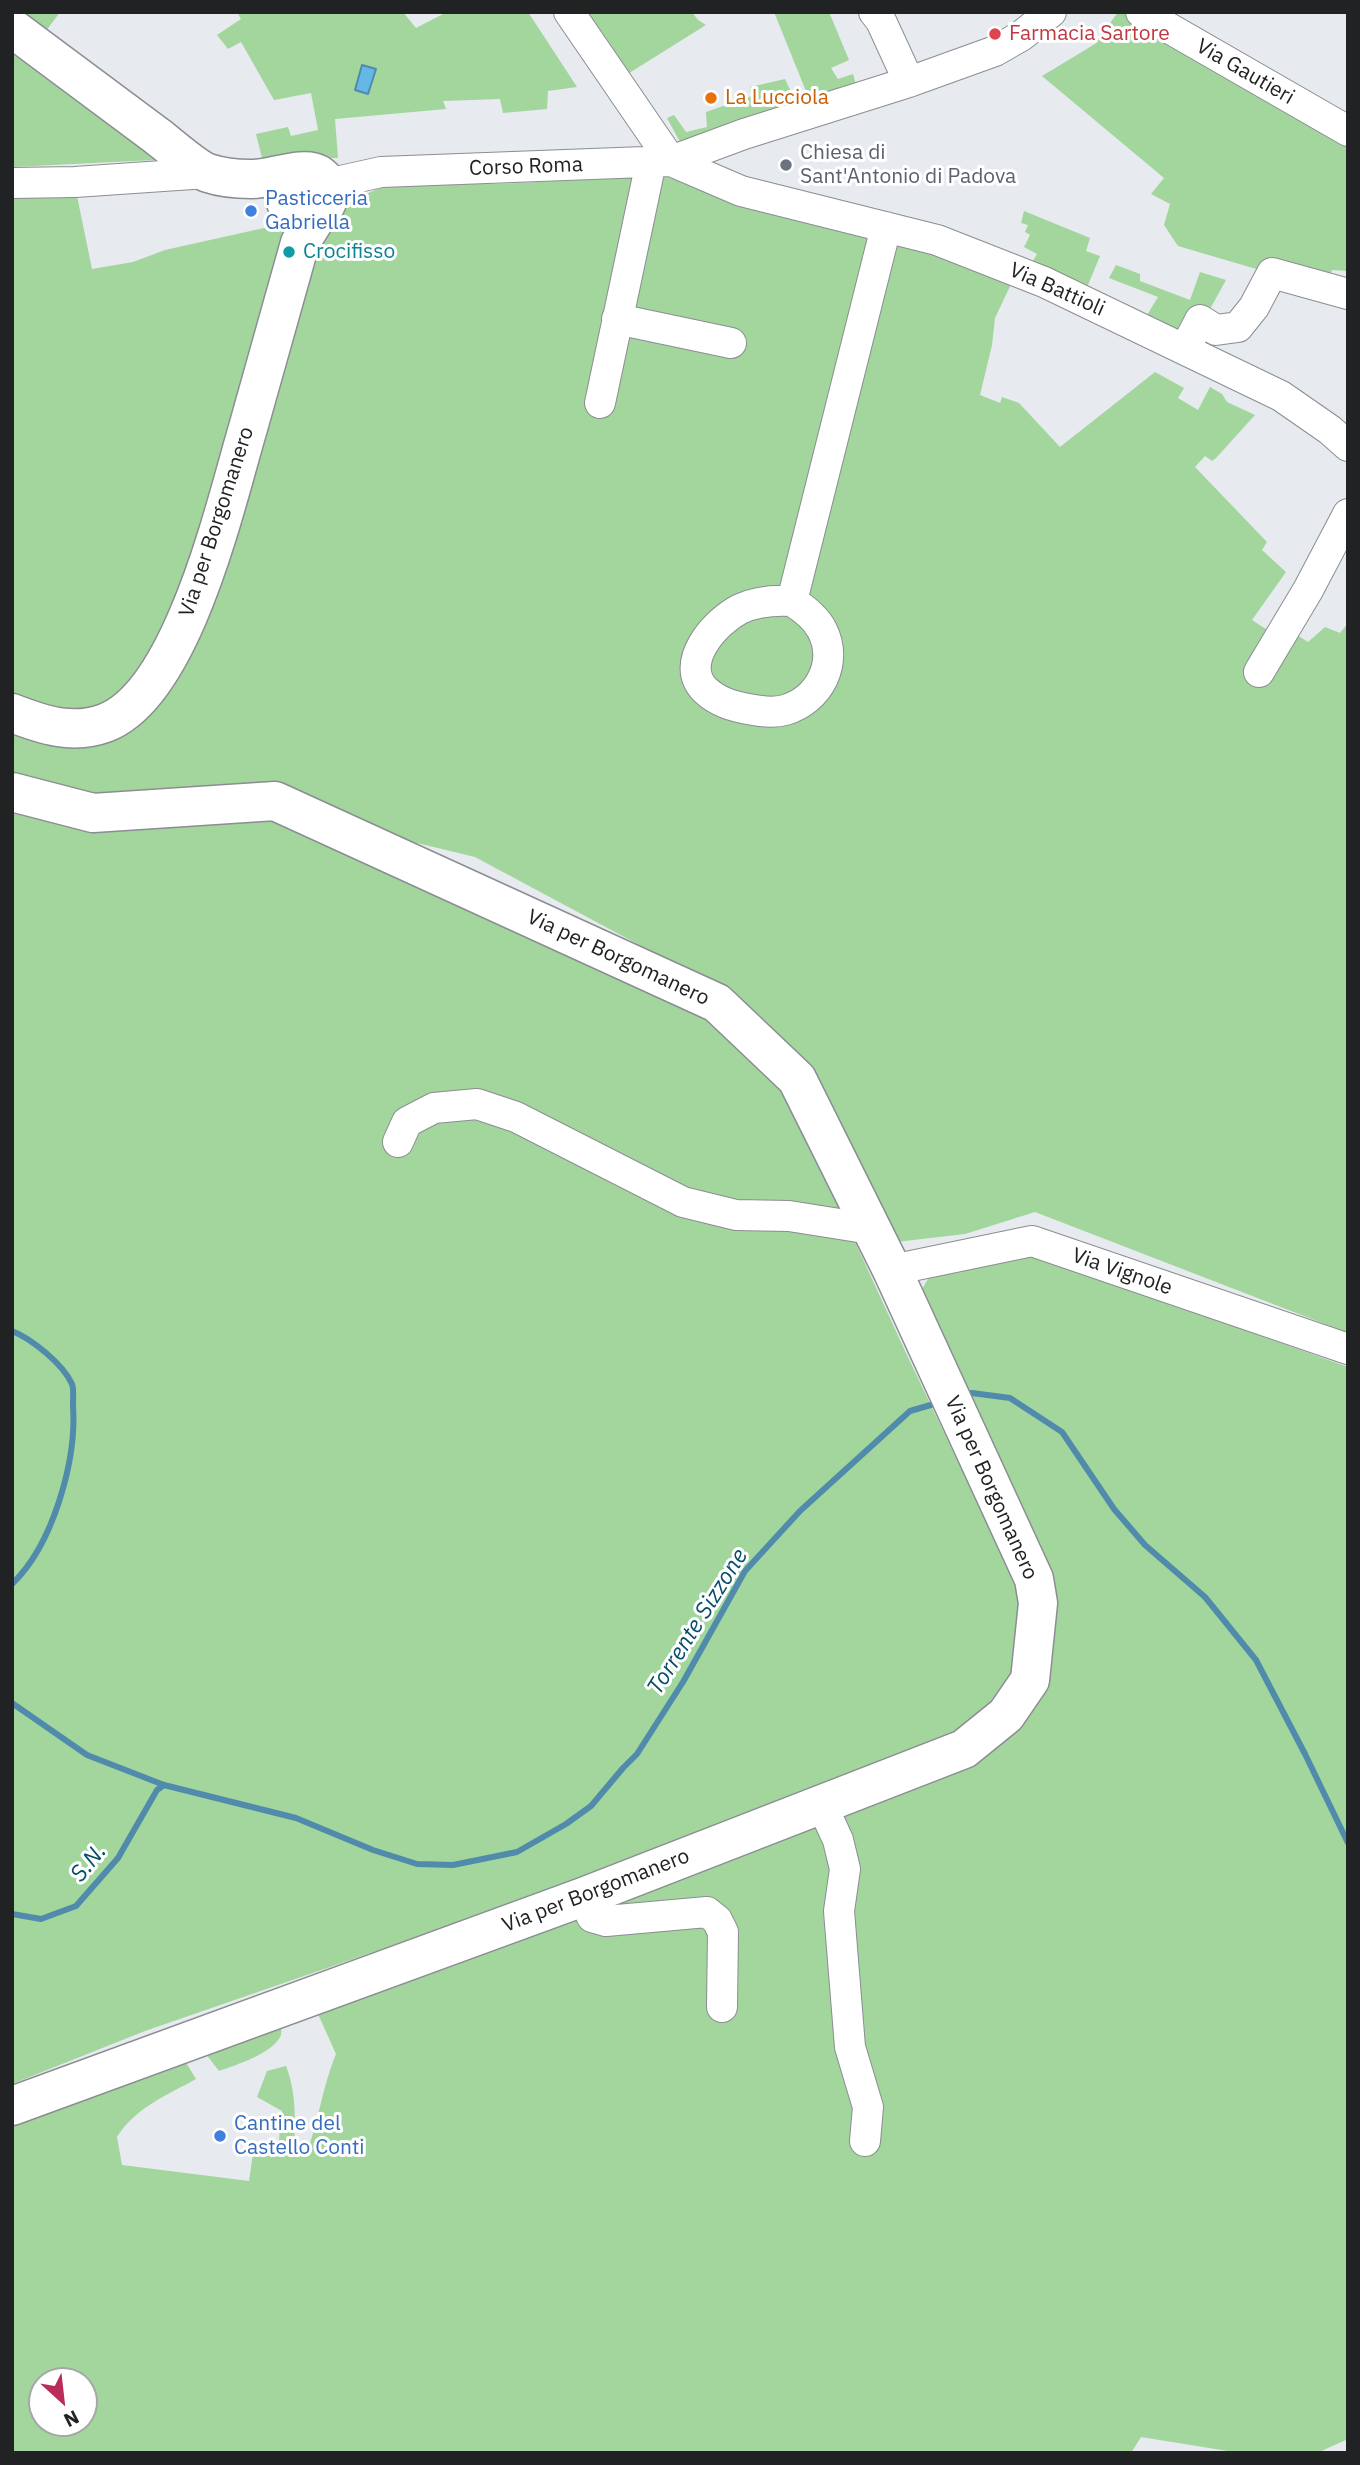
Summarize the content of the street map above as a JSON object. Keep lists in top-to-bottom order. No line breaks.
{"streets":{"main road":["Via per Borgomanero"],"street":["Via Gautieri","Corso Roma","Via Battioli","Via Vignole"]},"crossings":[["Corso Roma","Via Battioli"],["Corso Roma","Via per Borgomanero"],["Via per Borgomanero","Via Vignole"]],"water":["Torrente Sizzone","S.N."],"places":["Farmacia Sartore","La Lucciola","Chiesa di Sant'Antonio di Padova","Pasticceria Gabriella","Crocifisso","Cantine del Castello Conti"],"north":"bottom right"}
